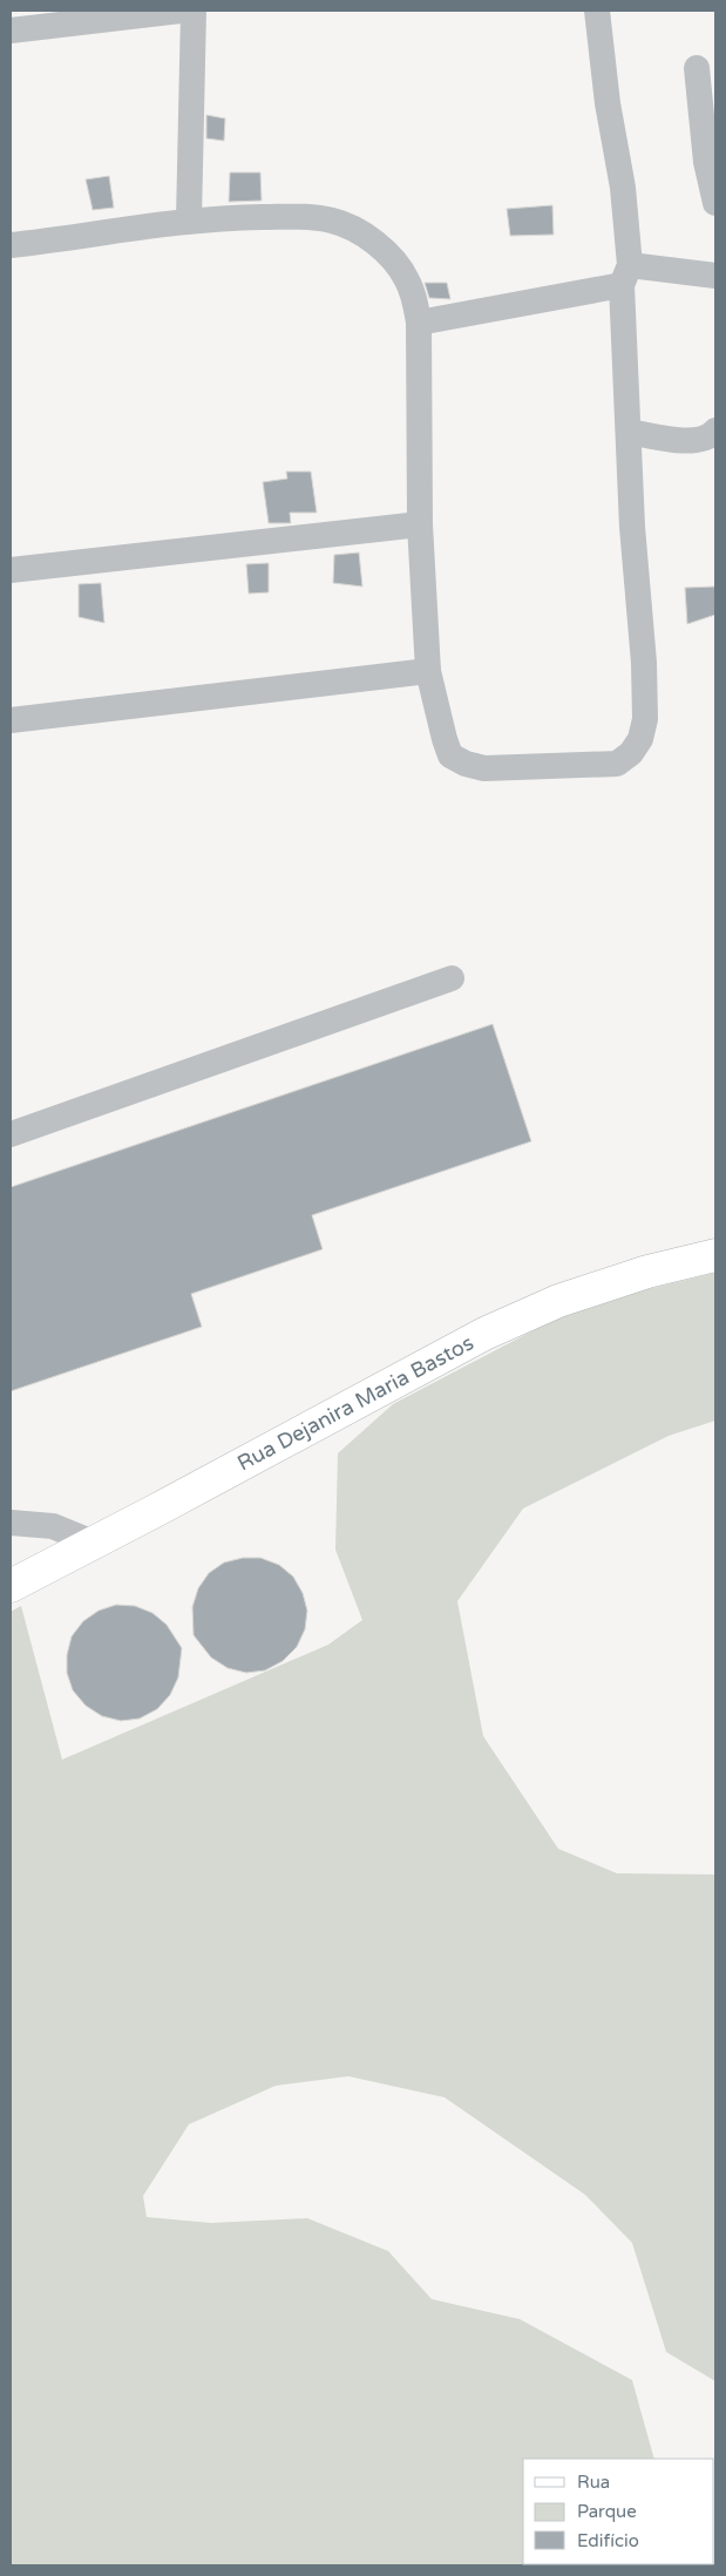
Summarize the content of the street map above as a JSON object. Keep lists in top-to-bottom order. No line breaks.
{"streets":{"main road":["Rua Dejanira Maria Bastos"]},"legend":["Rua","Parque","Edifício"]}
